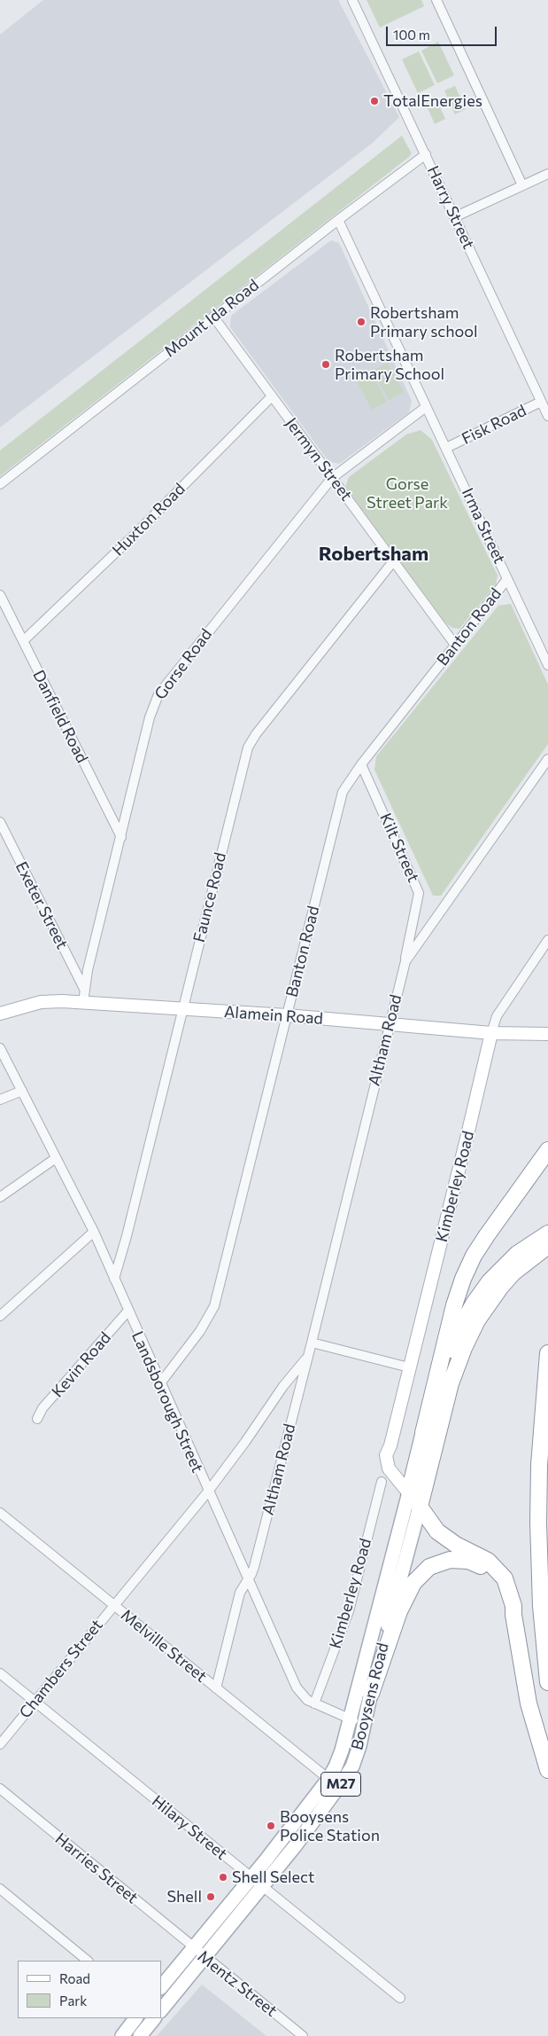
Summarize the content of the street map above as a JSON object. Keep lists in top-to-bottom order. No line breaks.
{"streets":{"main road":["Alamein Road","Kimberley Road","Booysens Road","M27"],"street":["Harry Street","Mount Ida Road","Fisk Road","Jermyn Street","Huxton Road","Irma Street","Banton Road","Gorse Road","Danfield Road","Kilt Street","Faunce Road","Exeter Street","Altham Road","Kevin Road","Landsborough Street","Melville Street","Chambers Street","Hilary Street","Harries Street","Mentz Street"]},"crossings":[["Harry Street","Mount Ida Road"],["Harry Street","Fisk Road"],["Mount Ida Road","Jermyn Street"],["Mount Ida Road","Irma Street"],["Fisk Road","Irma Street"],["Jermyn Street","Huxton Road"],["Jermyn Street","Banton Road"],["Jermyn Street","Gorse Road"],["Jermyn Street","Faunce Road"],["Huxton Road","Danfield Road"],["Irma Street","Banton Road"],["Irma Street","Gorse Road"],["Banton Road","Kilt Street"],["Banton Road","Alamein Road"],["Banton Road","Landsborough Street"],["Gorse Road","Danfield Road"],["Gorse Road","Exeter Street"],["Gorse Road","Alamein Road"],["Kilt Street","Altham Road"],["Faunce Road","Alamein Road"],["Faunce Road","Landsborough Street"],["Alamein Road","Altham Road"],["Alamein Road","Kimberley Road"],["Altham Road","Landsborough Street"],["Altham Road","Melville Street"],["Altham Road","Chambers Street"],["Kimberley Road","Landsborough Street"],["Kimberley Road","Booysens Road"],["Kevin Road","Landsborough Street"],["Landsborough Street","Chambers Street"],["Landsborough Street","Booysens Road"],["Melville Street","Chambers Street"],["Melville Street","Booysens Road"],["Chambers Street","Hilary Street"],["Booysens Road","Hilary Street"],["Booysens Road","Harries Street"],["Booysens Road","Mentz Street"],["Harries Street","Mentz Street"]],"districts":["Robertsham"],"parks":["Gorse Street Park"],"places":["TotalEnergies","Robertsham Primary school","Robertsham Primary School","Booysens Police Station","Shell Select","Shell"],"legend":["Road","Park"],"scale_bar":"100 m"}
